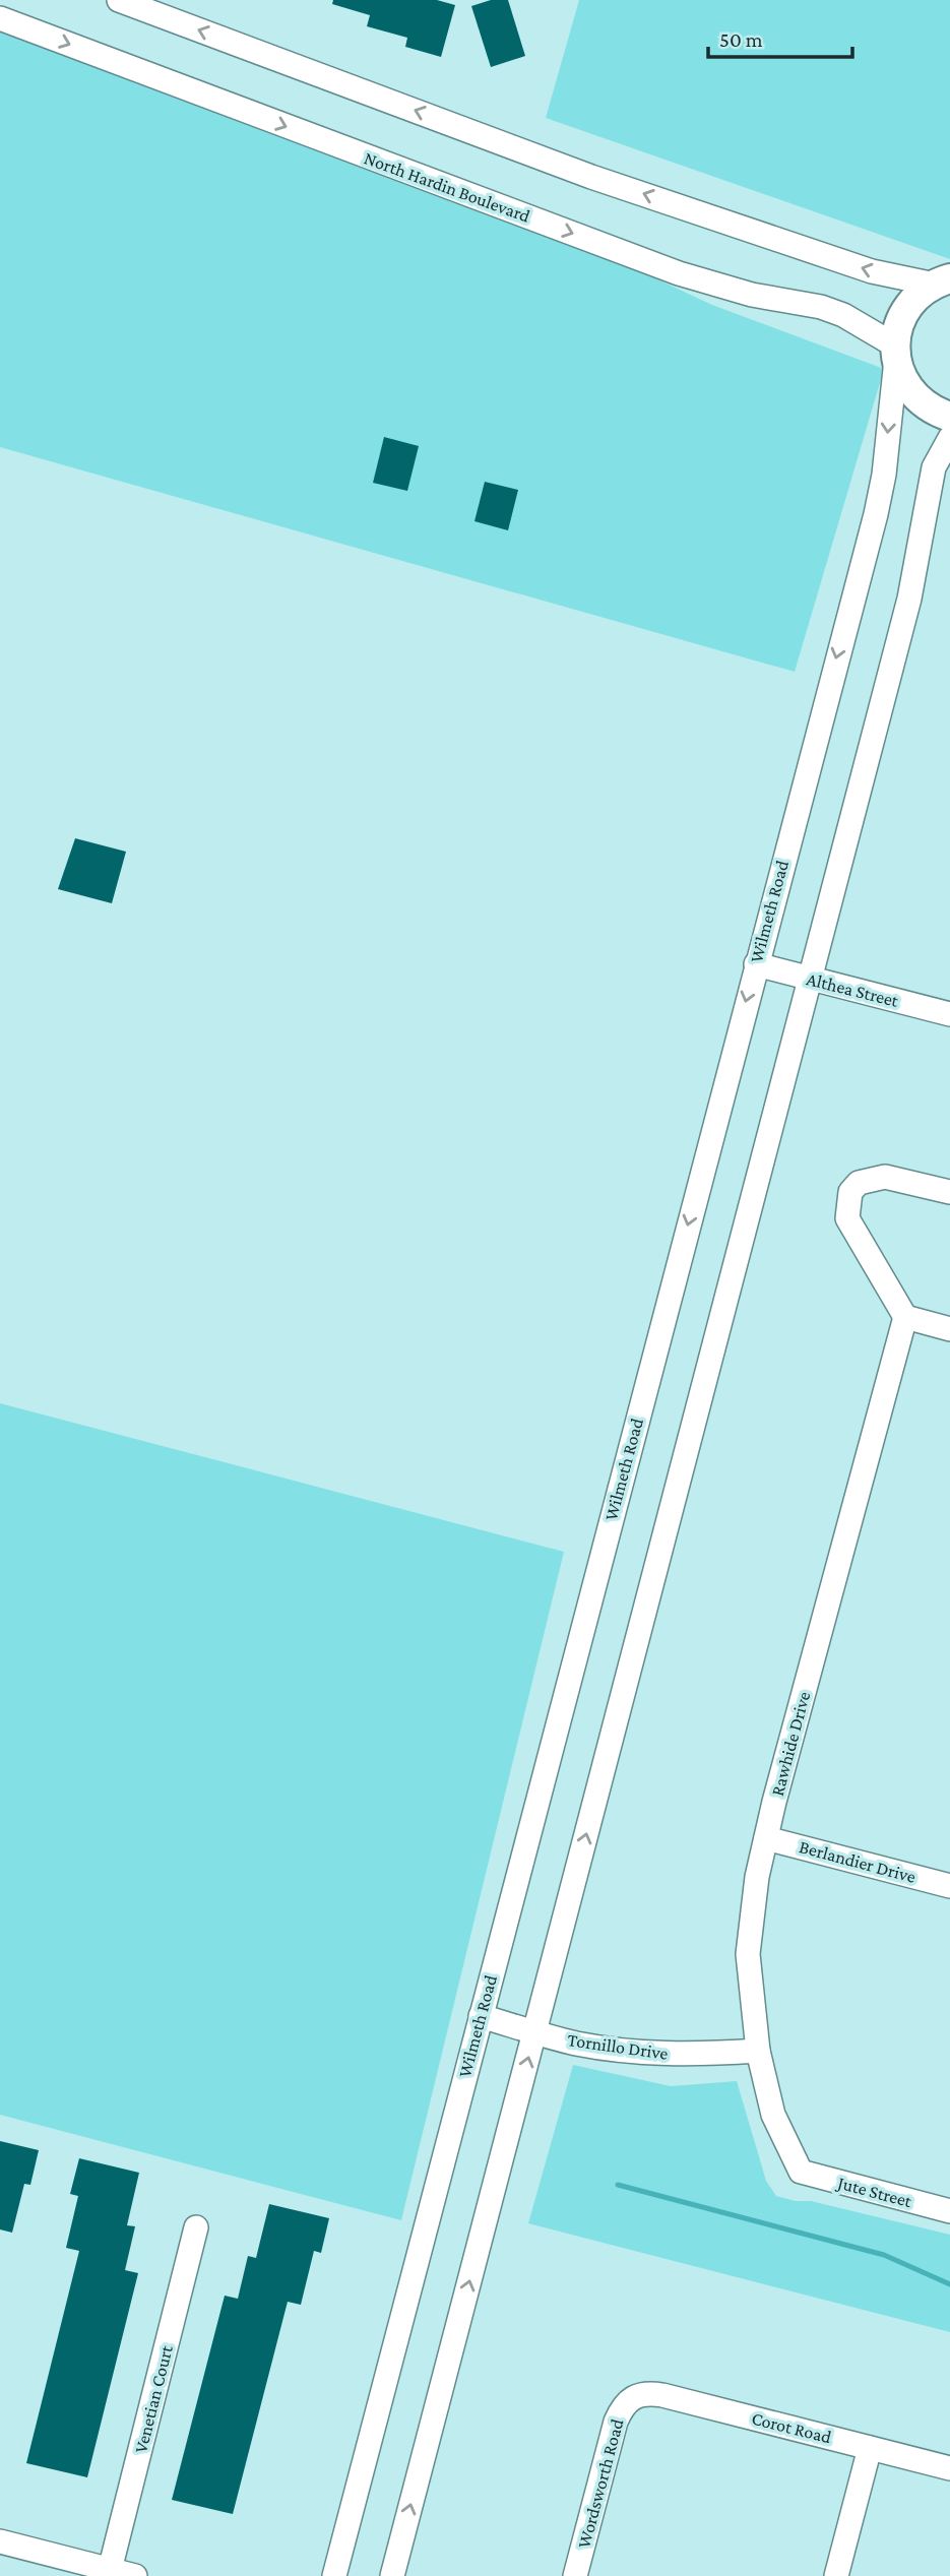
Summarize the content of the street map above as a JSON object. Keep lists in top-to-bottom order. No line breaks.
{"streets":{"street":["North Hardin Boulevard","Wilmeth Road","Althea Street","Rawhide Drive","Berlandier Drive","Tornillo Drive","Jute Street","Venetian Court","Corot Road","Wordsworth Road"]},"crossings":[["North Hardin Boulevard","Wilmeth Road"],["Wilmeth Road","Althea Street"],["Wilmeth Road","Tornillo Drive"],["Rawhide Drive","Berlandier Drive"],["Rawhide Drive","Tornillo Drive"],["Rawhide Drive","Jute Street"],["Corot Road","Wordsworth Road"]],"scale_bar":"50 m"}
